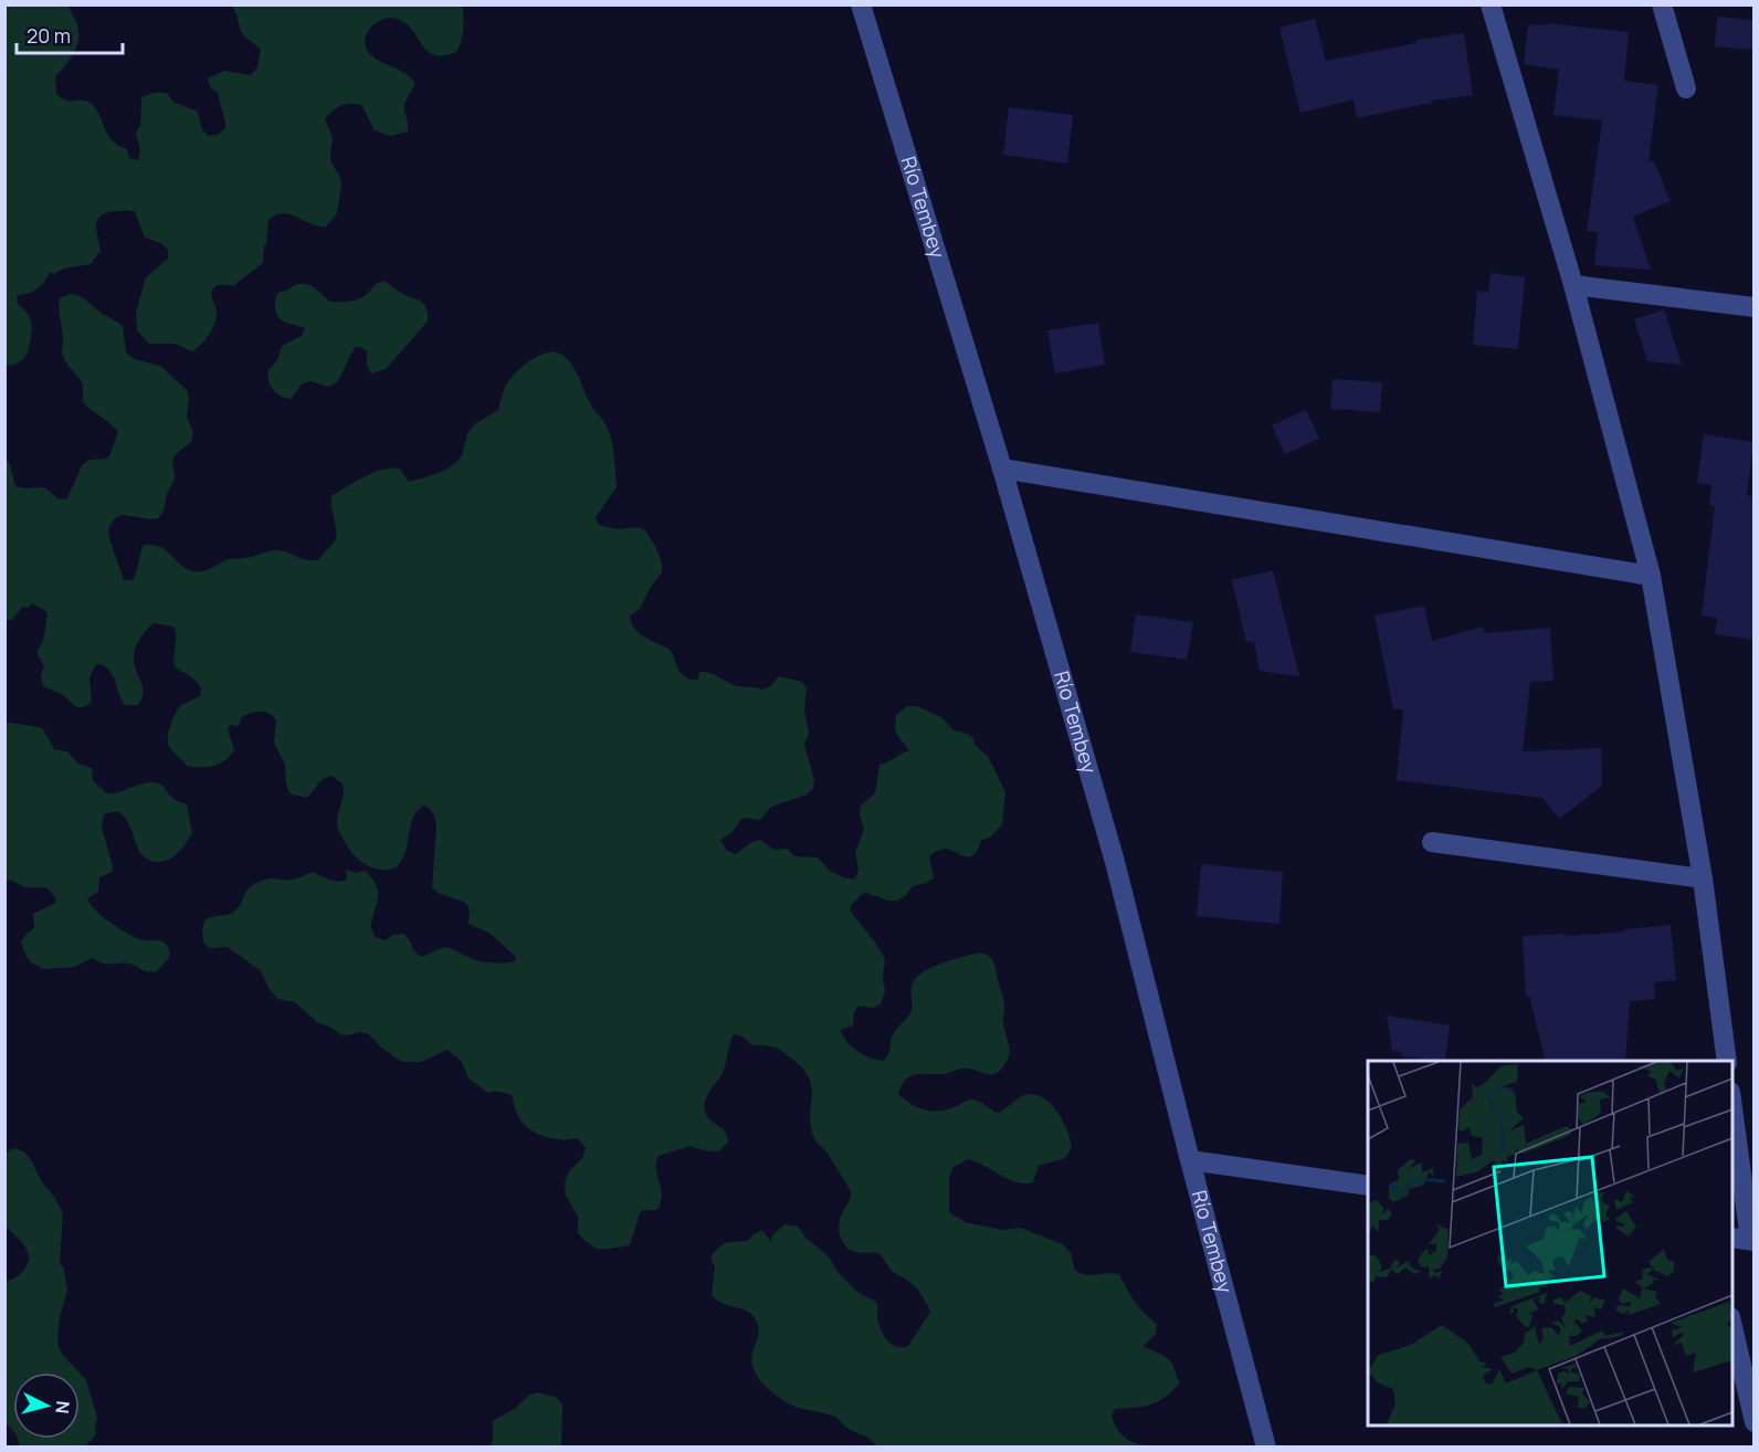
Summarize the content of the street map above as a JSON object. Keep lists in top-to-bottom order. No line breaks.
{"streets":{"street":["Río Tembey"]},"scale_bar":"20 m","north":"right"}
